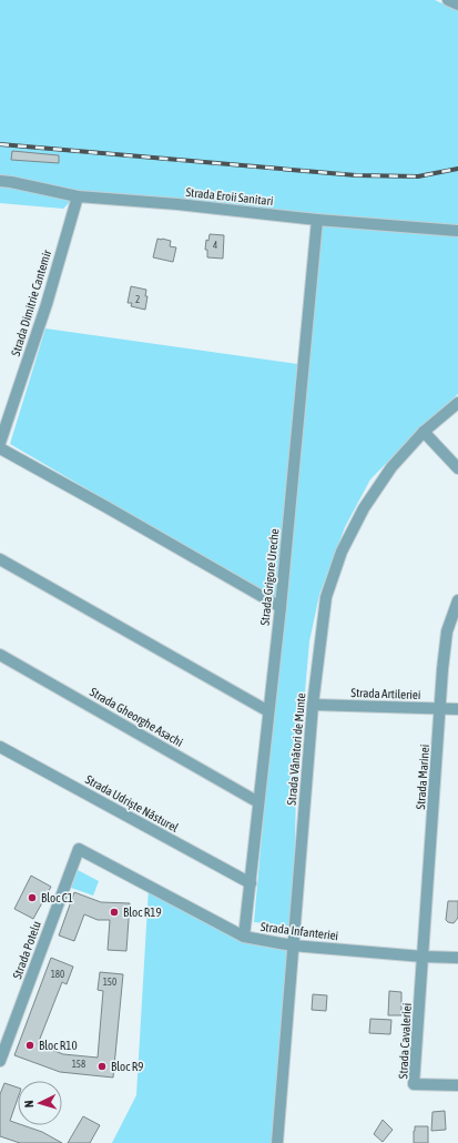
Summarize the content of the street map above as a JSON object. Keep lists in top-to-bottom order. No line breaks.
{"streets":{"street":["Strada Eroii Sanitari","Strada Dimitrie Cantemir","Strada Grigore Ureche","Strada Artileriei","Strada Gheorghe Asachi","Strada Vânători de Munte","Strada Marinei","Strada Udriște Năsturel","Strada Infanteriei","Strada Potelu","Strada Cavaleriei"]},"crossings":[["Strada Eroii Sanitari","Strada Dimitrie Cantemir"],["Strada Eroii Sanitari","Strada Grigore Ureche"],["Strada Grigore Ureche","Strada Gheorghe Asachi"],["Strada Grigore Ureche","Strada Udriște Năsturel"],["Strada Grigore Ureche","Strada Infanteriei"],["Strada Artileriei","Strada Vânători de Munte"],["Strada Artileriei","Strada Marinei"],["Strada Vânători de Munte","Strada Infanteriei"],["Strada Marinei","Strada Infanteriei"],["Strada Marinei","Strada Cavaleriei"],["Strada Infanteriei","Strada Potelu"],["Strada Infanteriei","Strada Cavaleriei"]],"places":["Bloc C1","Bloc R19","Bloc R10","Bloc R9"],"house_numbers":["4","2","180","150","158"],"north":"left"}
